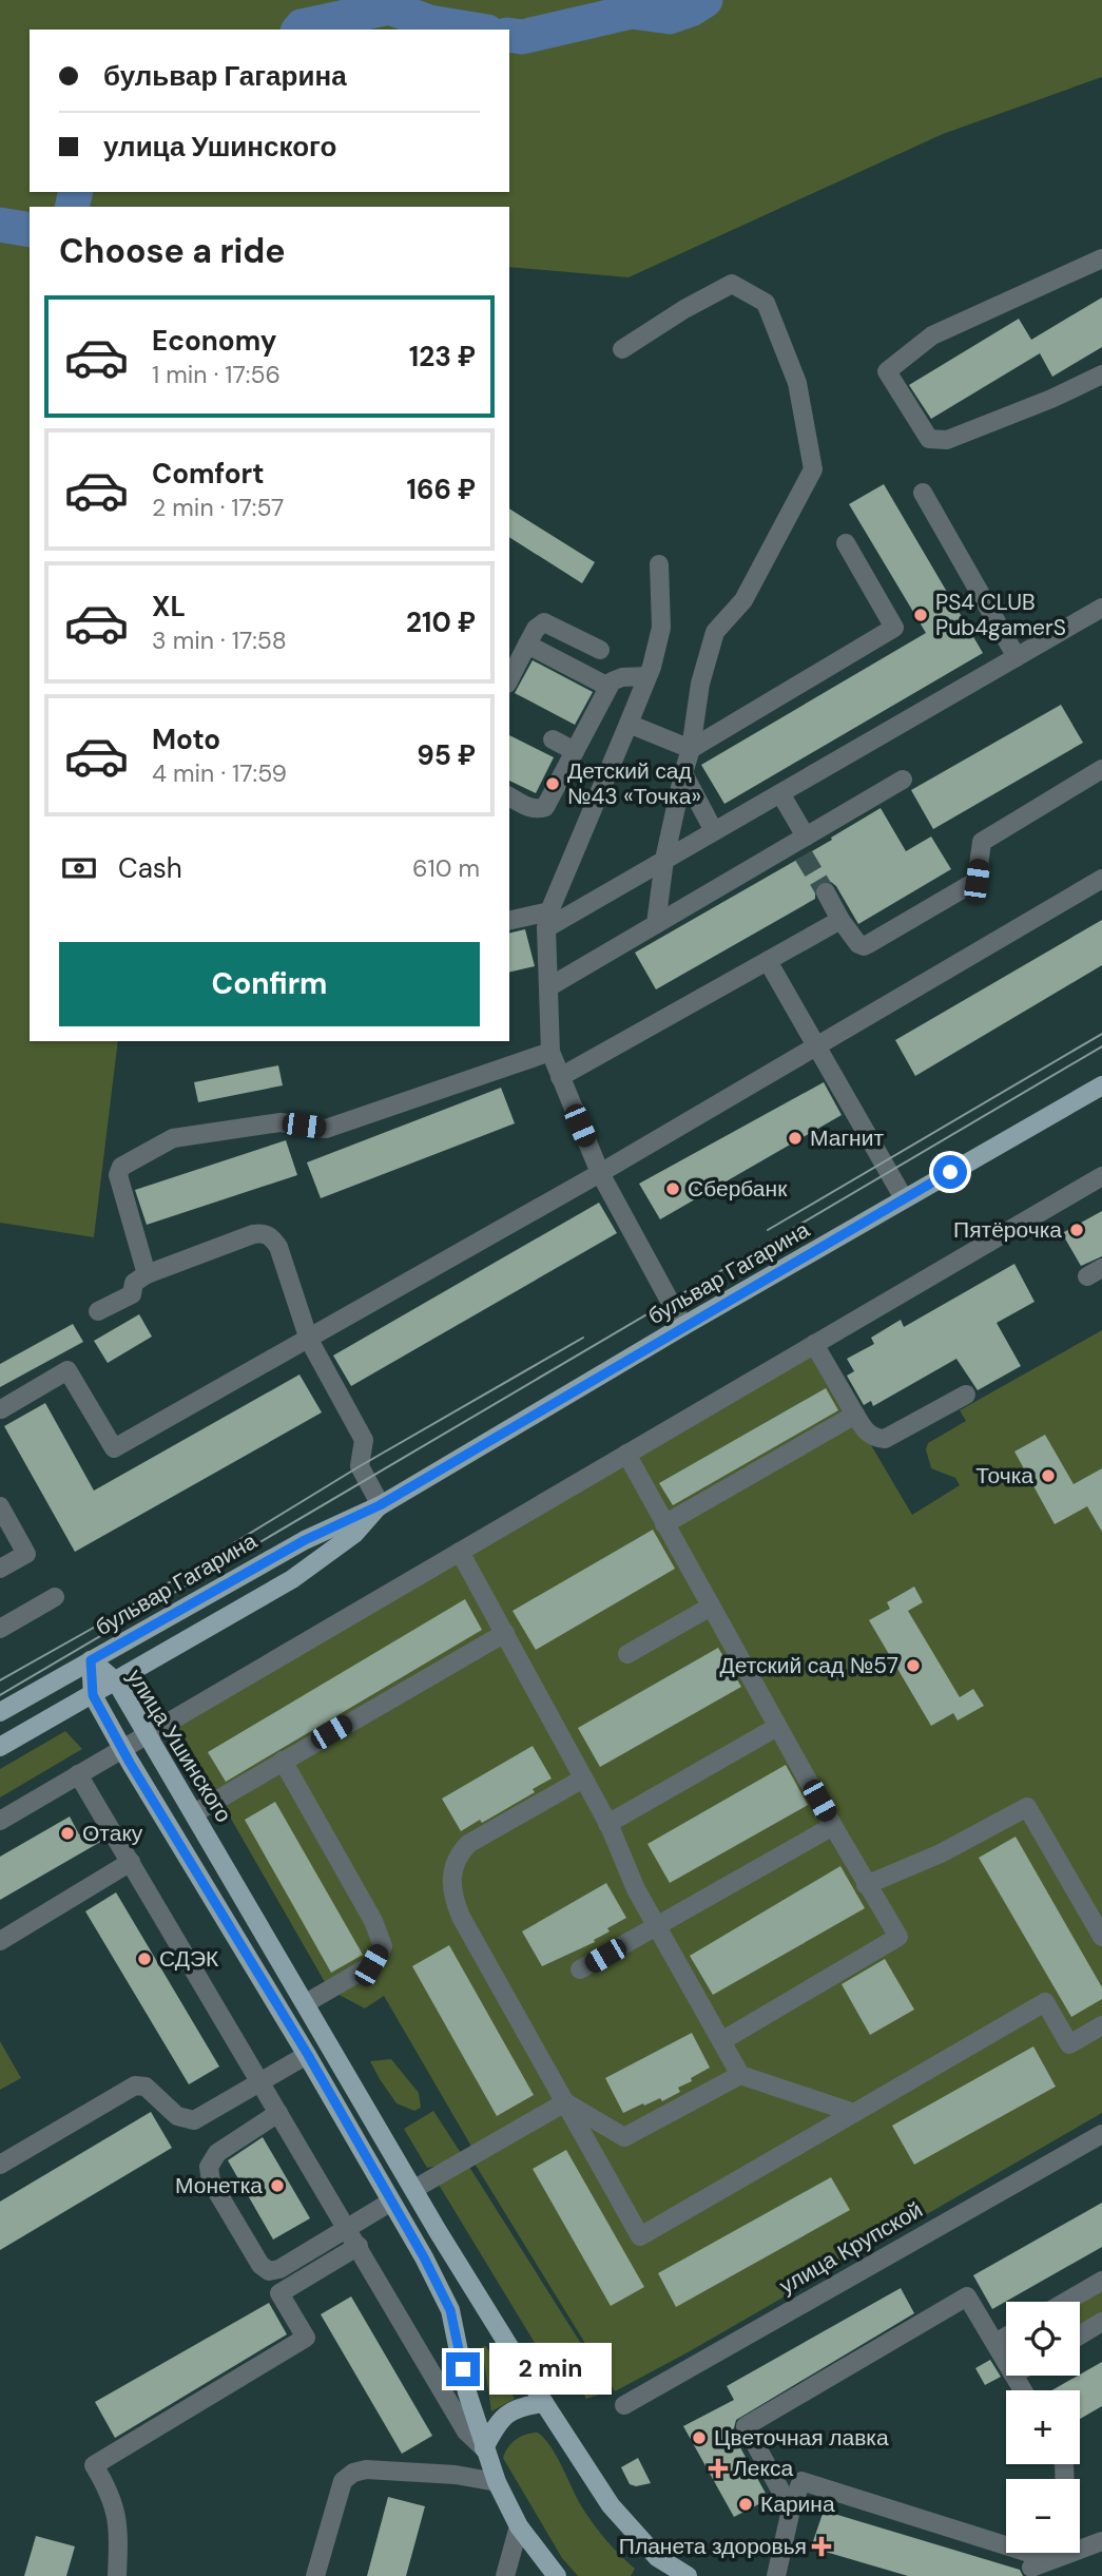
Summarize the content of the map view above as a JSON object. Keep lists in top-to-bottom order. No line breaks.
{"streets":{"main road":["бульвар Гагарина","улица Ушинского"],"street":["улица Крупской"]},"crossings":[["бульвар Гагарина","улица Ушинского"]],"places":{"other":["PS4 CLUB Pub4gamerS","Детский сад №43 «Точка»","Магнит","Сбербанк","Пятёрочка","Точка","Детский сад №57","Отаку","СДЭК","Монетка","Цветочная лавка","Карина"],"health":["Лекса","Планета здоровья"]},"page":{"banner":["бульвар Гагарина","улица Ушинского"],"heading":"Choose a ride","list":[{"name":"Economy","note":"1 min · 17:56","value":"123 ₽"},{"name":"Comfort","note":"2 min · 17:57","value":"166 ₽"},{"name":"XL","note":"3 min · 17:58","value":"210 ₽"},{"name":"Moto","note":"4 min · 17:59","value":"95 ₽"}],"pay":["Cash","610 m"],"buttons":"Confirm","map_buttons":["+","−"],"bubble":"2 min"}}
